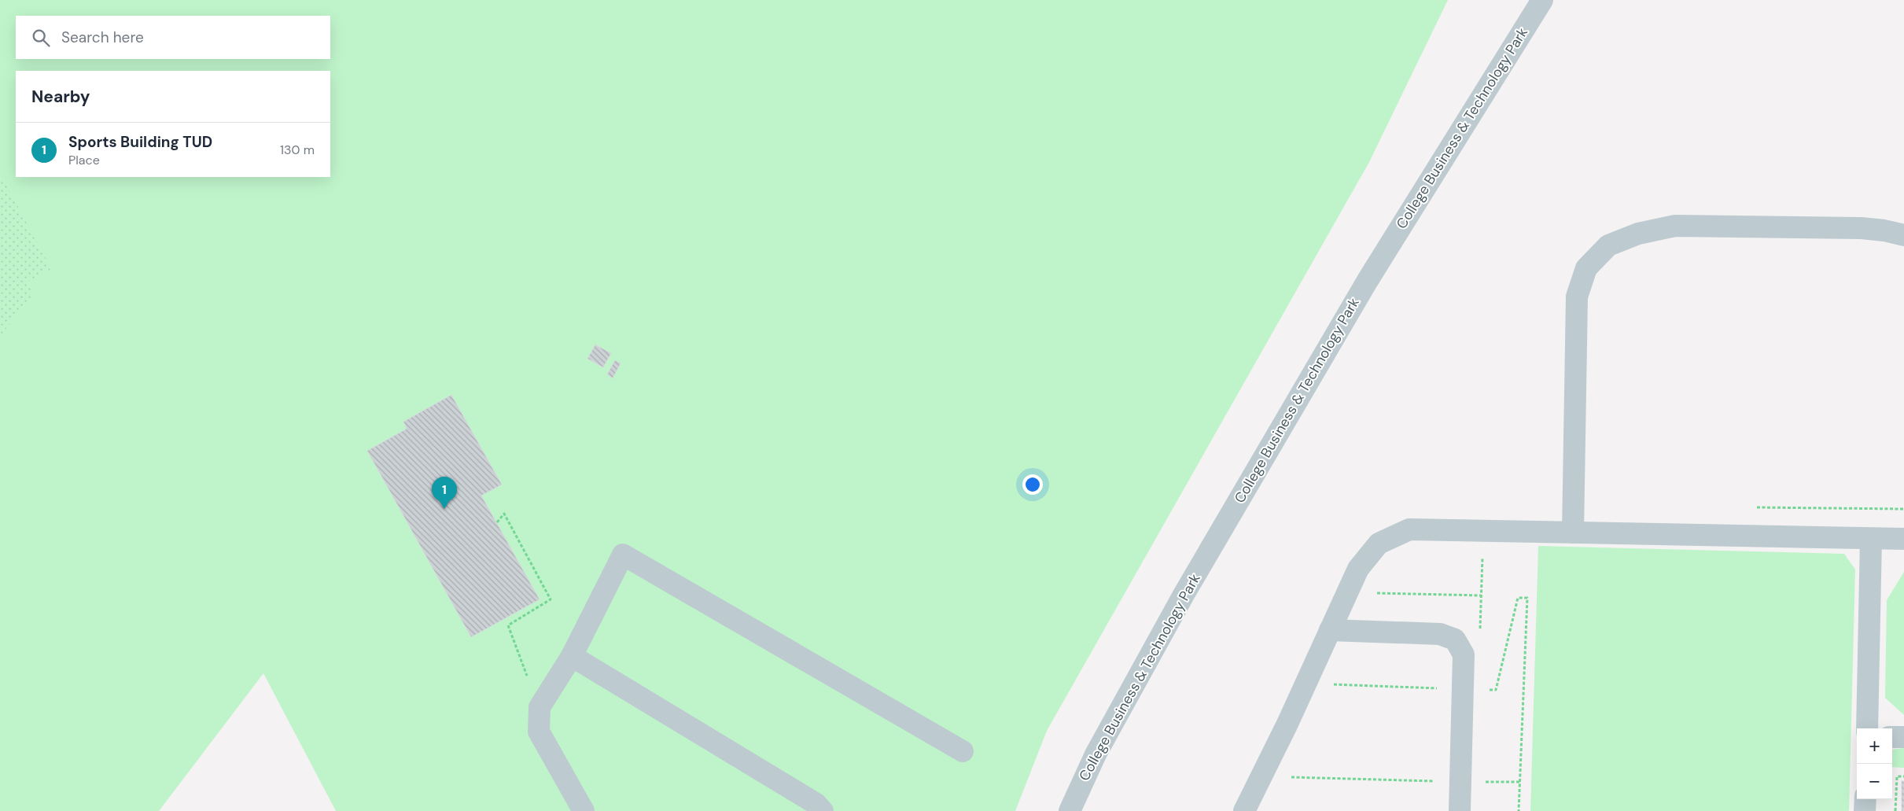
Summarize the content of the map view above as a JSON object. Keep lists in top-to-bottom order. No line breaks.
{"streets":{"lane":["College Business & Technology Park"]},"page":{"search":"Search here","heading":"Nearby","list":[{"mark":"1","name":"Sports Building TUD","note":"Place","value":"130 m"}],"pins":"1","map_buttons":["+","−"]}}
